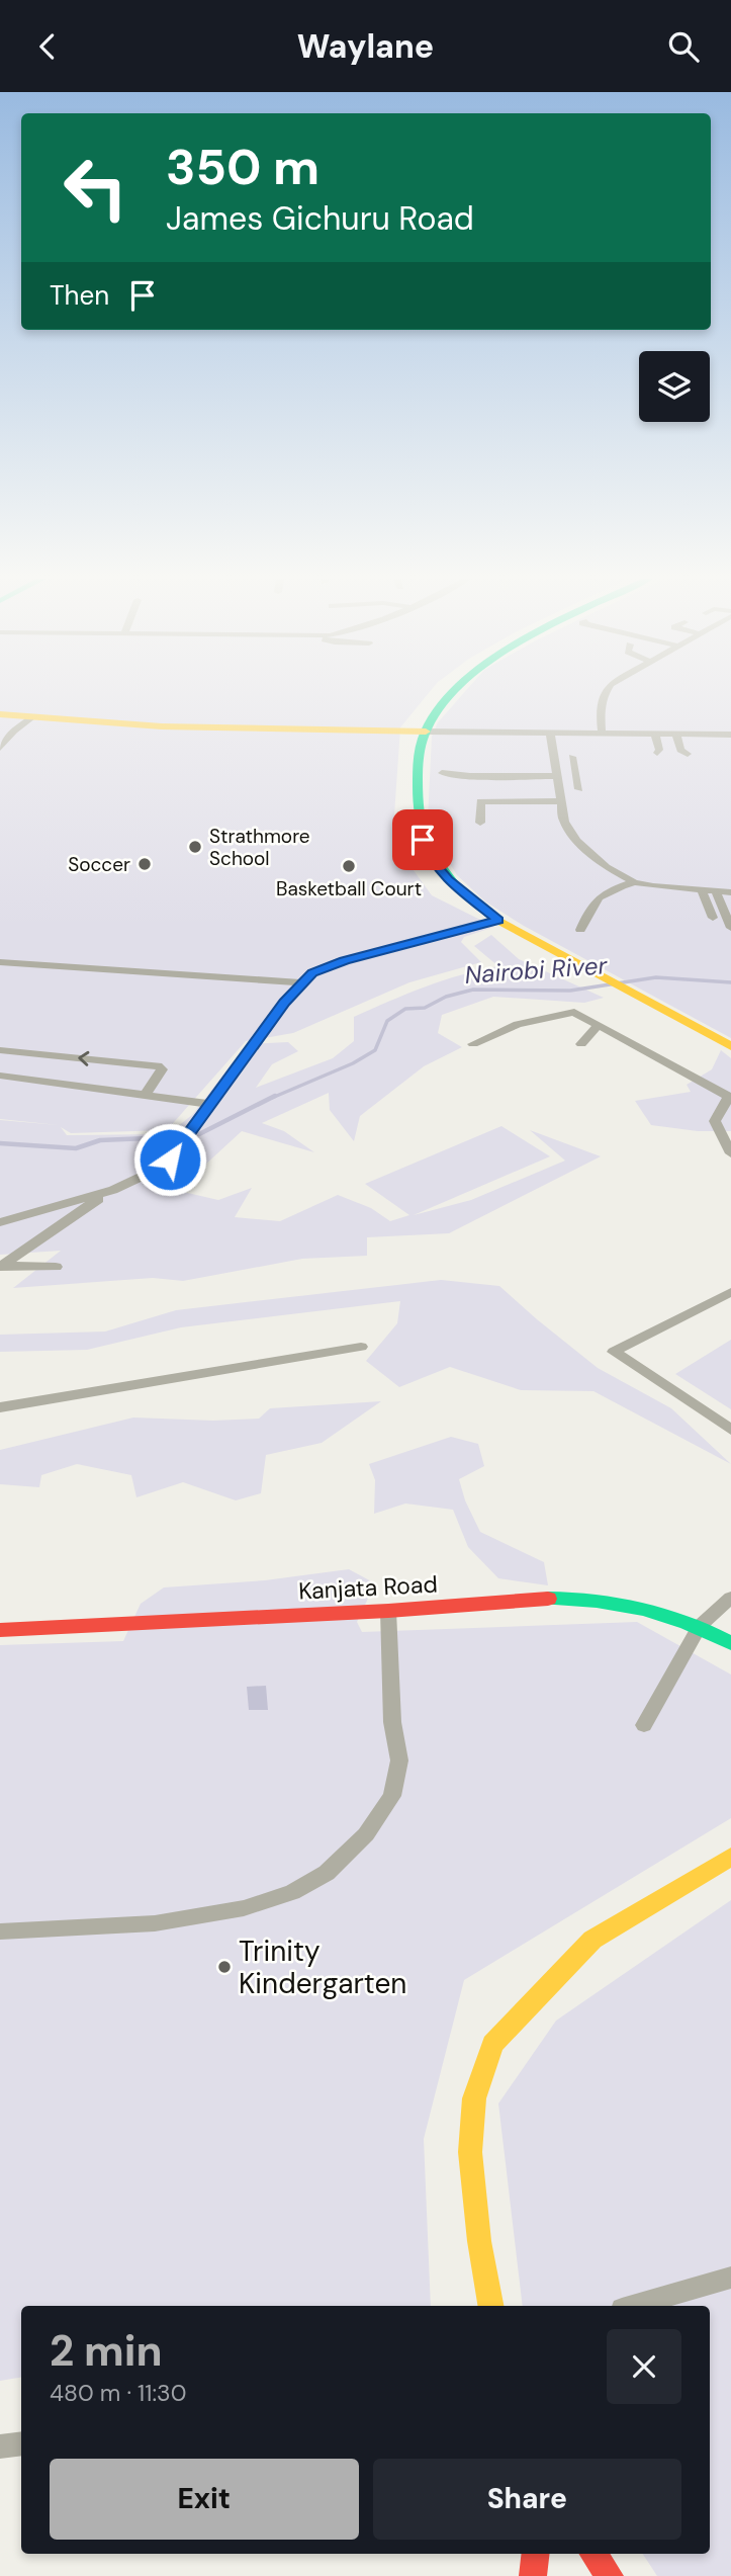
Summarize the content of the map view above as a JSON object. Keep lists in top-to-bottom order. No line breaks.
{"streets":{"main road":["Kanjata Road"]},"water":["Nairobi River"],"places":["Strathmore School","Soccer","Basketball Court","Trinity Kindergarten"],"page":{"header":"Waylane","turn":["350 m","James Gichuru Road"],"then":"Then","heading":["2 min","480 m · 11:30"],"buttons":["Exit","Share"]}}
